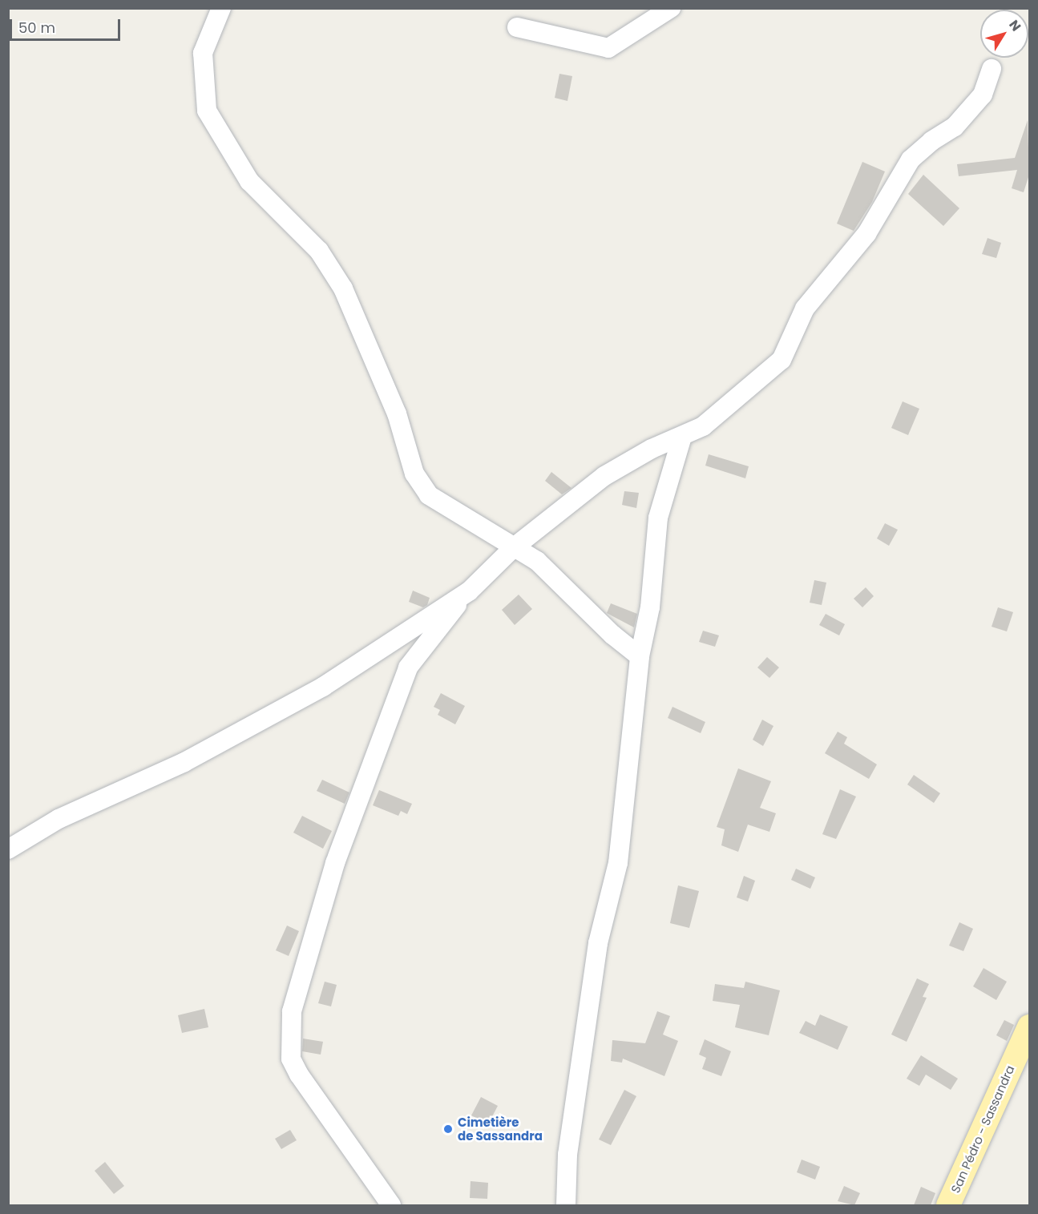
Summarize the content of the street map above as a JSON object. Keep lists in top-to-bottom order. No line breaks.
{"streets":{"main road":["San Pédro - Sassandra"]},"places":["Cimetière de Sassandra"],"scale_bar":"50 m","north":"top right"}
